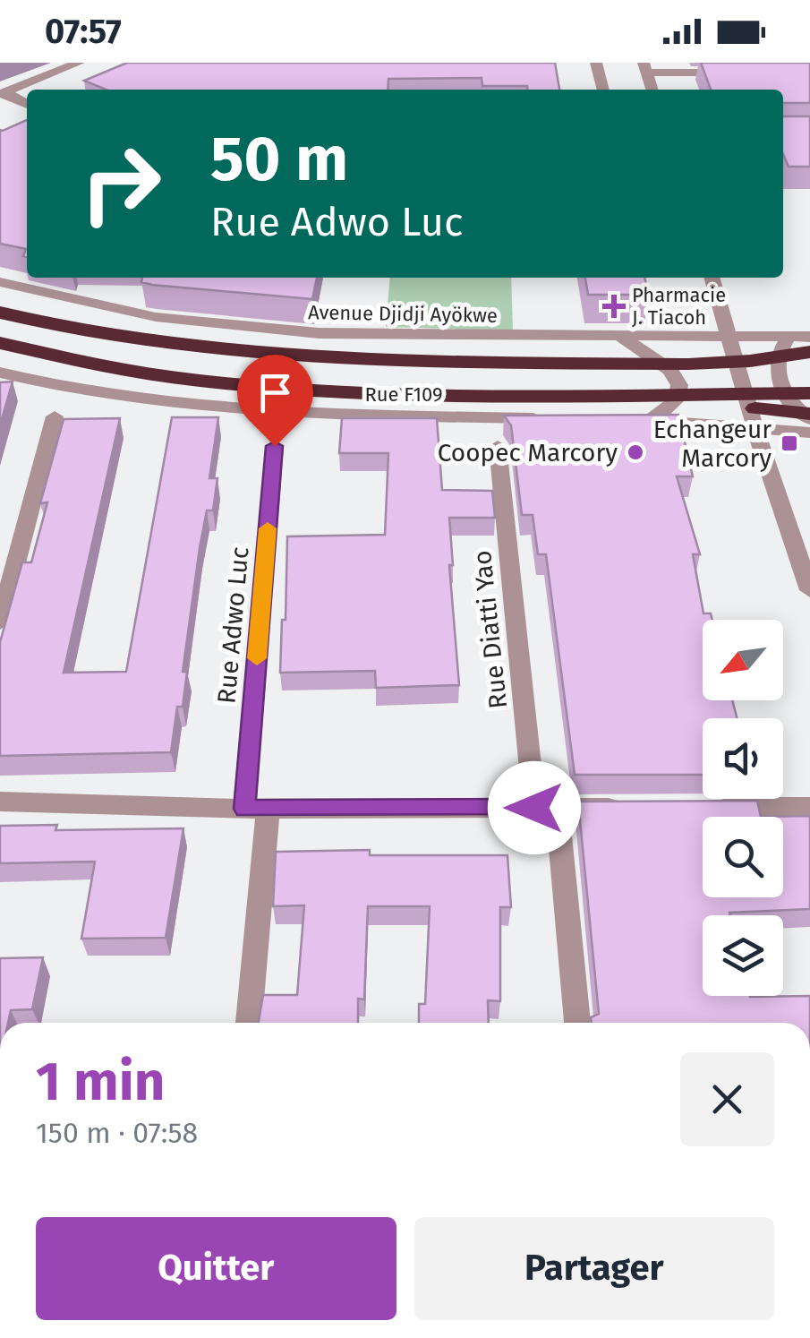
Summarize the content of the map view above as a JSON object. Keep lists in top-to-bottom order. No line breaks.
{"streets":{"street":["Avenue Djidji Ayökwe","Rue F109","Rue Adwo Luc","Rue Diatti Yao"]},"places":{"health":["Pharmacie J. Tiacoh"],"transit":["Echangeur Marcory"],"other":["Coopec Marcory"]},"north":"bottom left","page":{"status":"07:57","turn":["50 m","Rue Adwo Luc"],"heading":["1 min","150 m · 07:58"],"buttons":["Quitter","Partager"]}}
